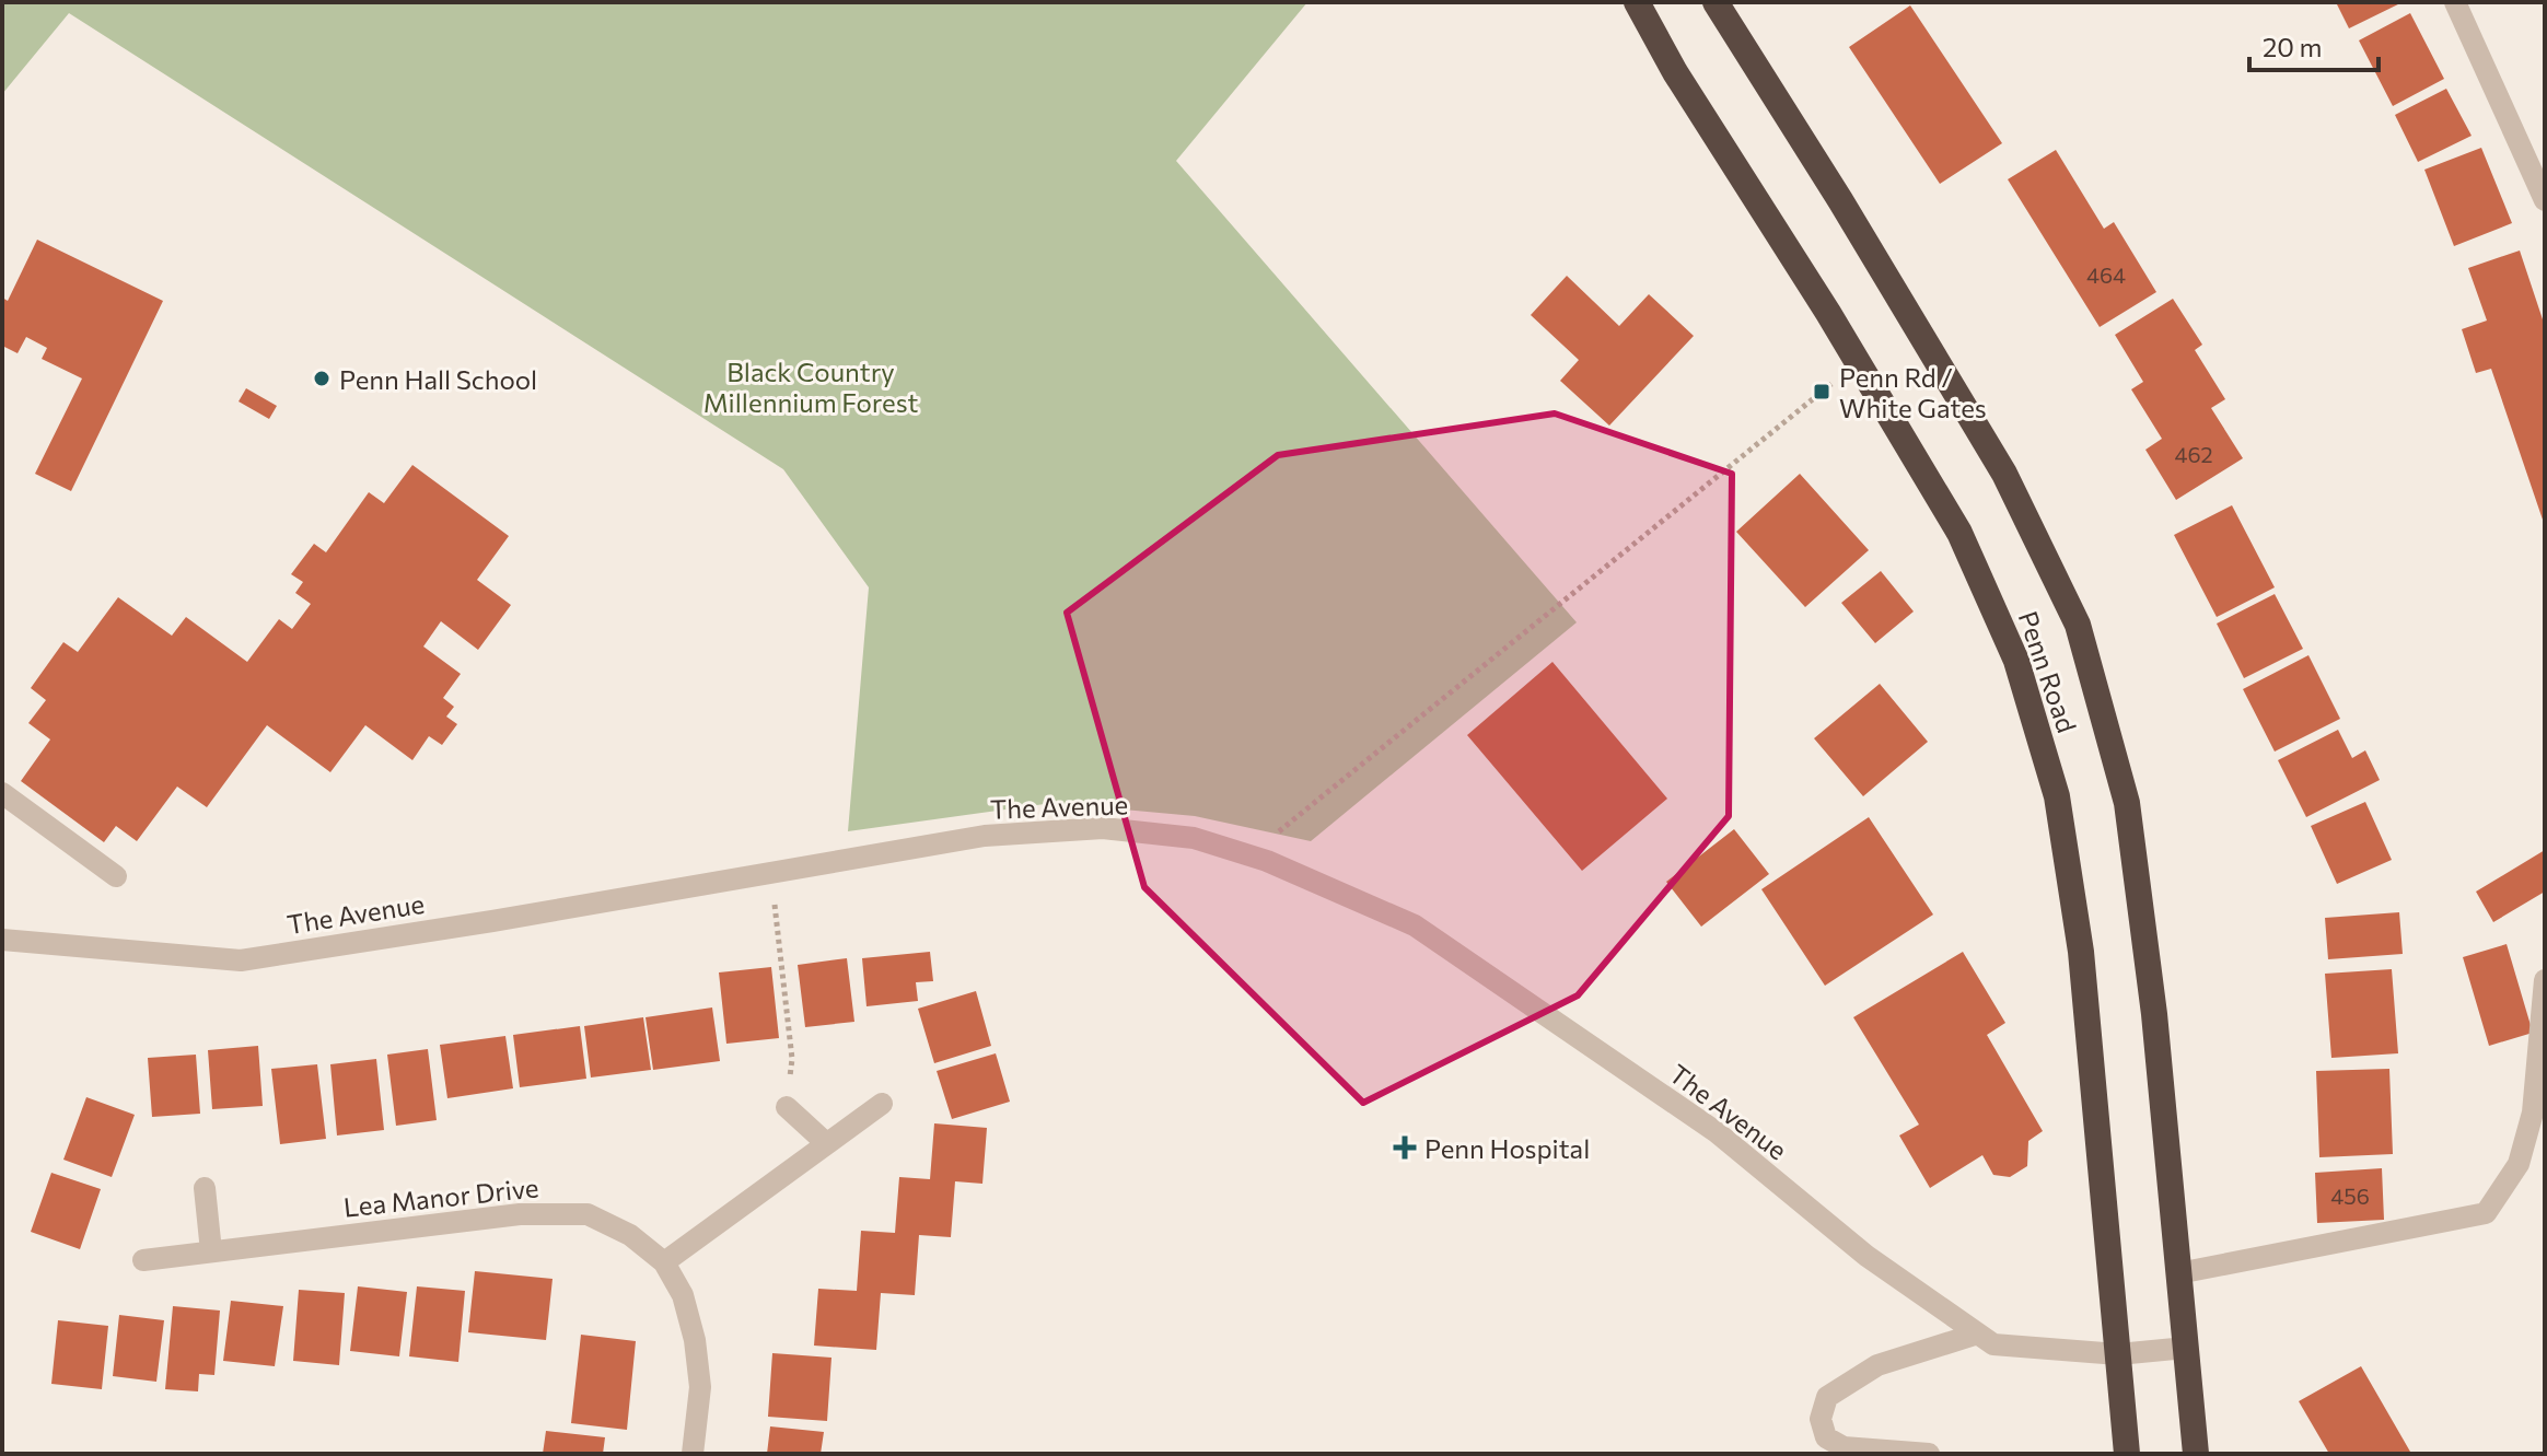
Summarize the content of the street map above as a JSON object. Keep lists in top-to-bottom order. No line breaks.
{"streets":{"highway":["Penn Road"],"street":["The Avenue","Lea Manor Drive"]},"crossings":[["Penn Road","The Avenue"]],"parks":["Black Country Millennium Forest"],"places":{"other":["Penn Hall School"],"transit":["Penn Rd / White Gates"],"health":["Penn Hospital"]},"house_numbers":["464","462","456"],"scale_bar":"20 m"}
